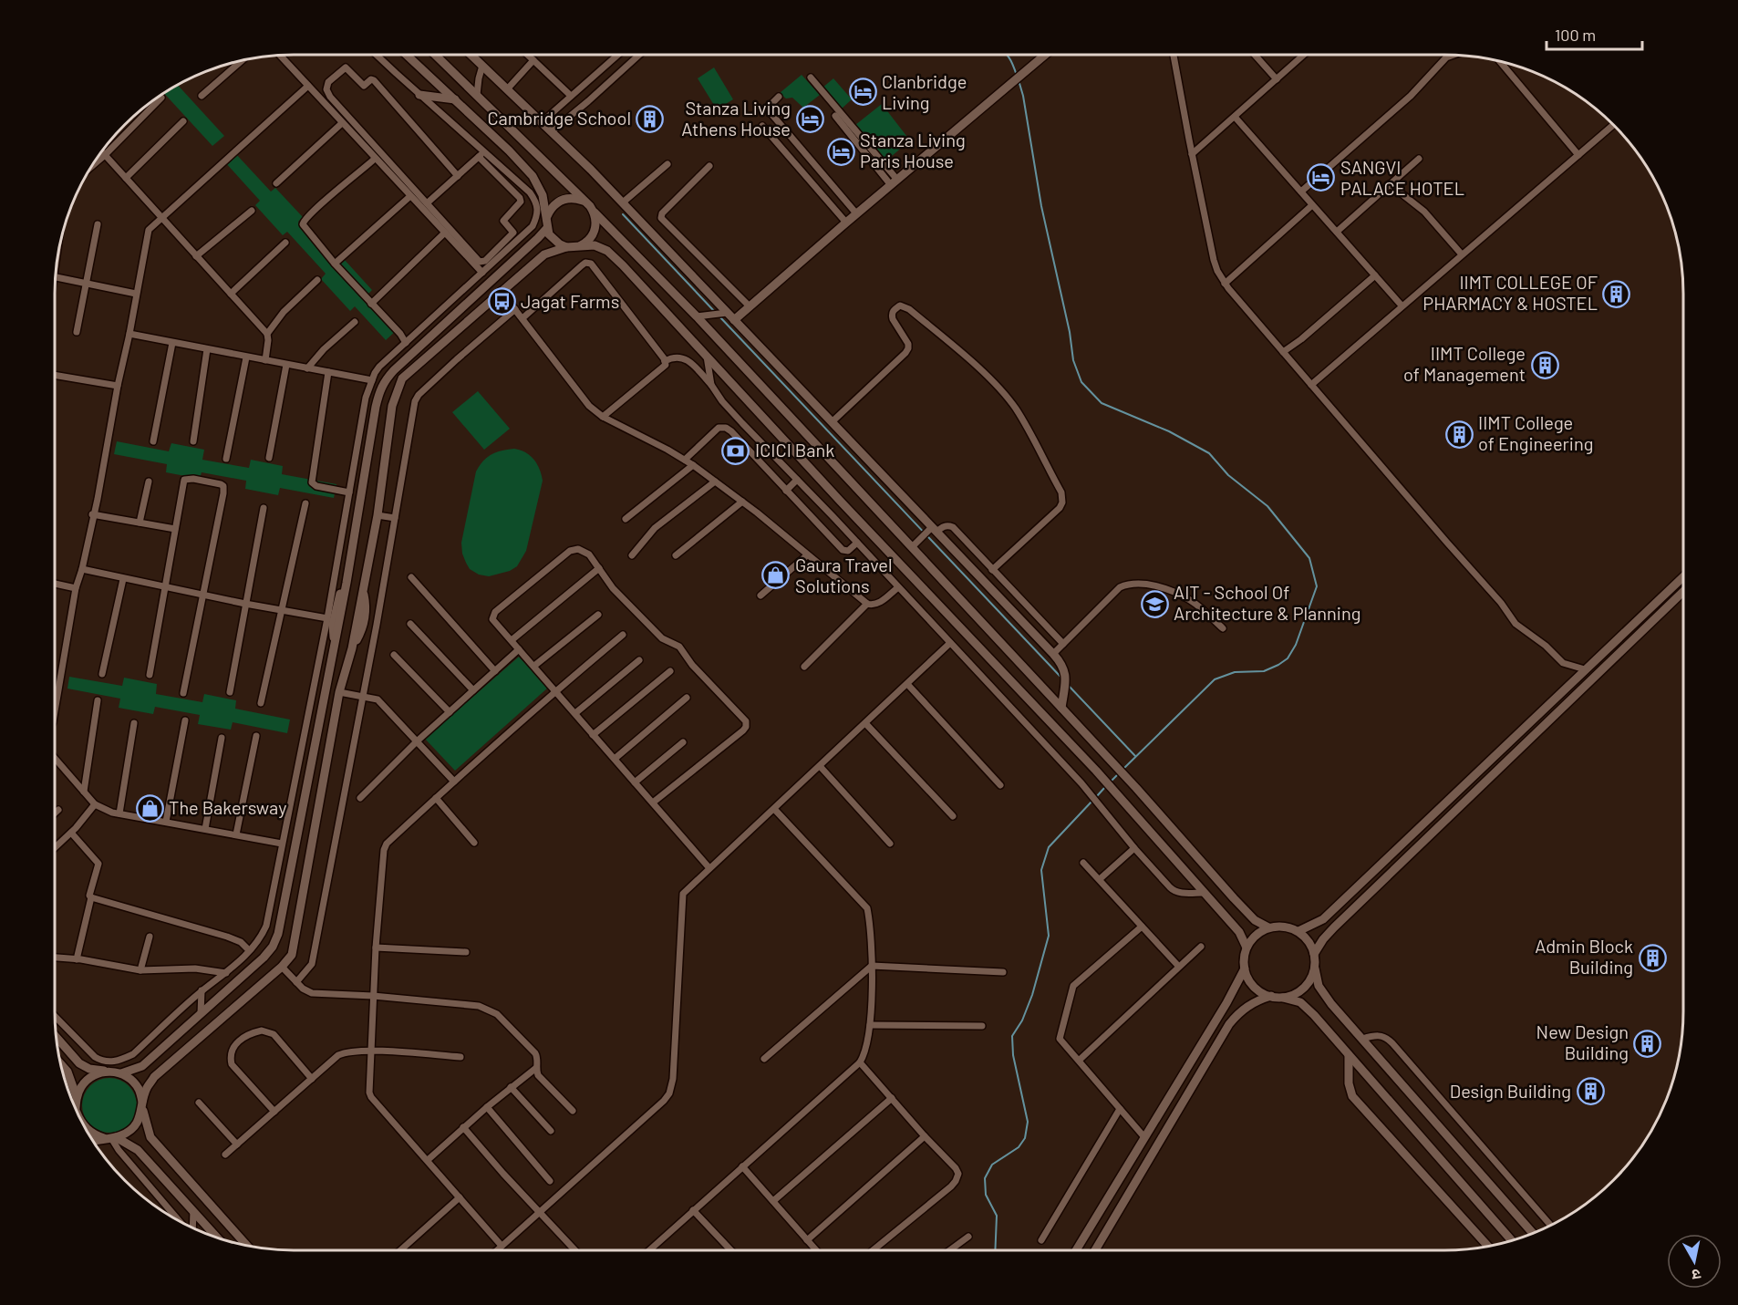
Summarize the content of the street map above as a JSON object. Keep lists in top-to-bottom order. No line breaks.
{"places":{"hotel":["Clanbridge Living","Stanza Living Athens House","Stanza Living Paris House","SANGVI PALACE HOTEL"],"building":["Cambridge School","IIMT COLLEGE OF PHARMACY & HOSTEL","IIMT College of Management","IIMT College of Engineering","Admin Block Building","New Design Building","Design Building"],"bus stop":["Jagat Farms"],"bank":["ICICI Bank"],"shop":["Gaura Travel Solutions","The Bakersway"],"school or university":["AIT - School Of Architecture & Planning"]},"scale_bar":"100 m","north":"bottom"}
